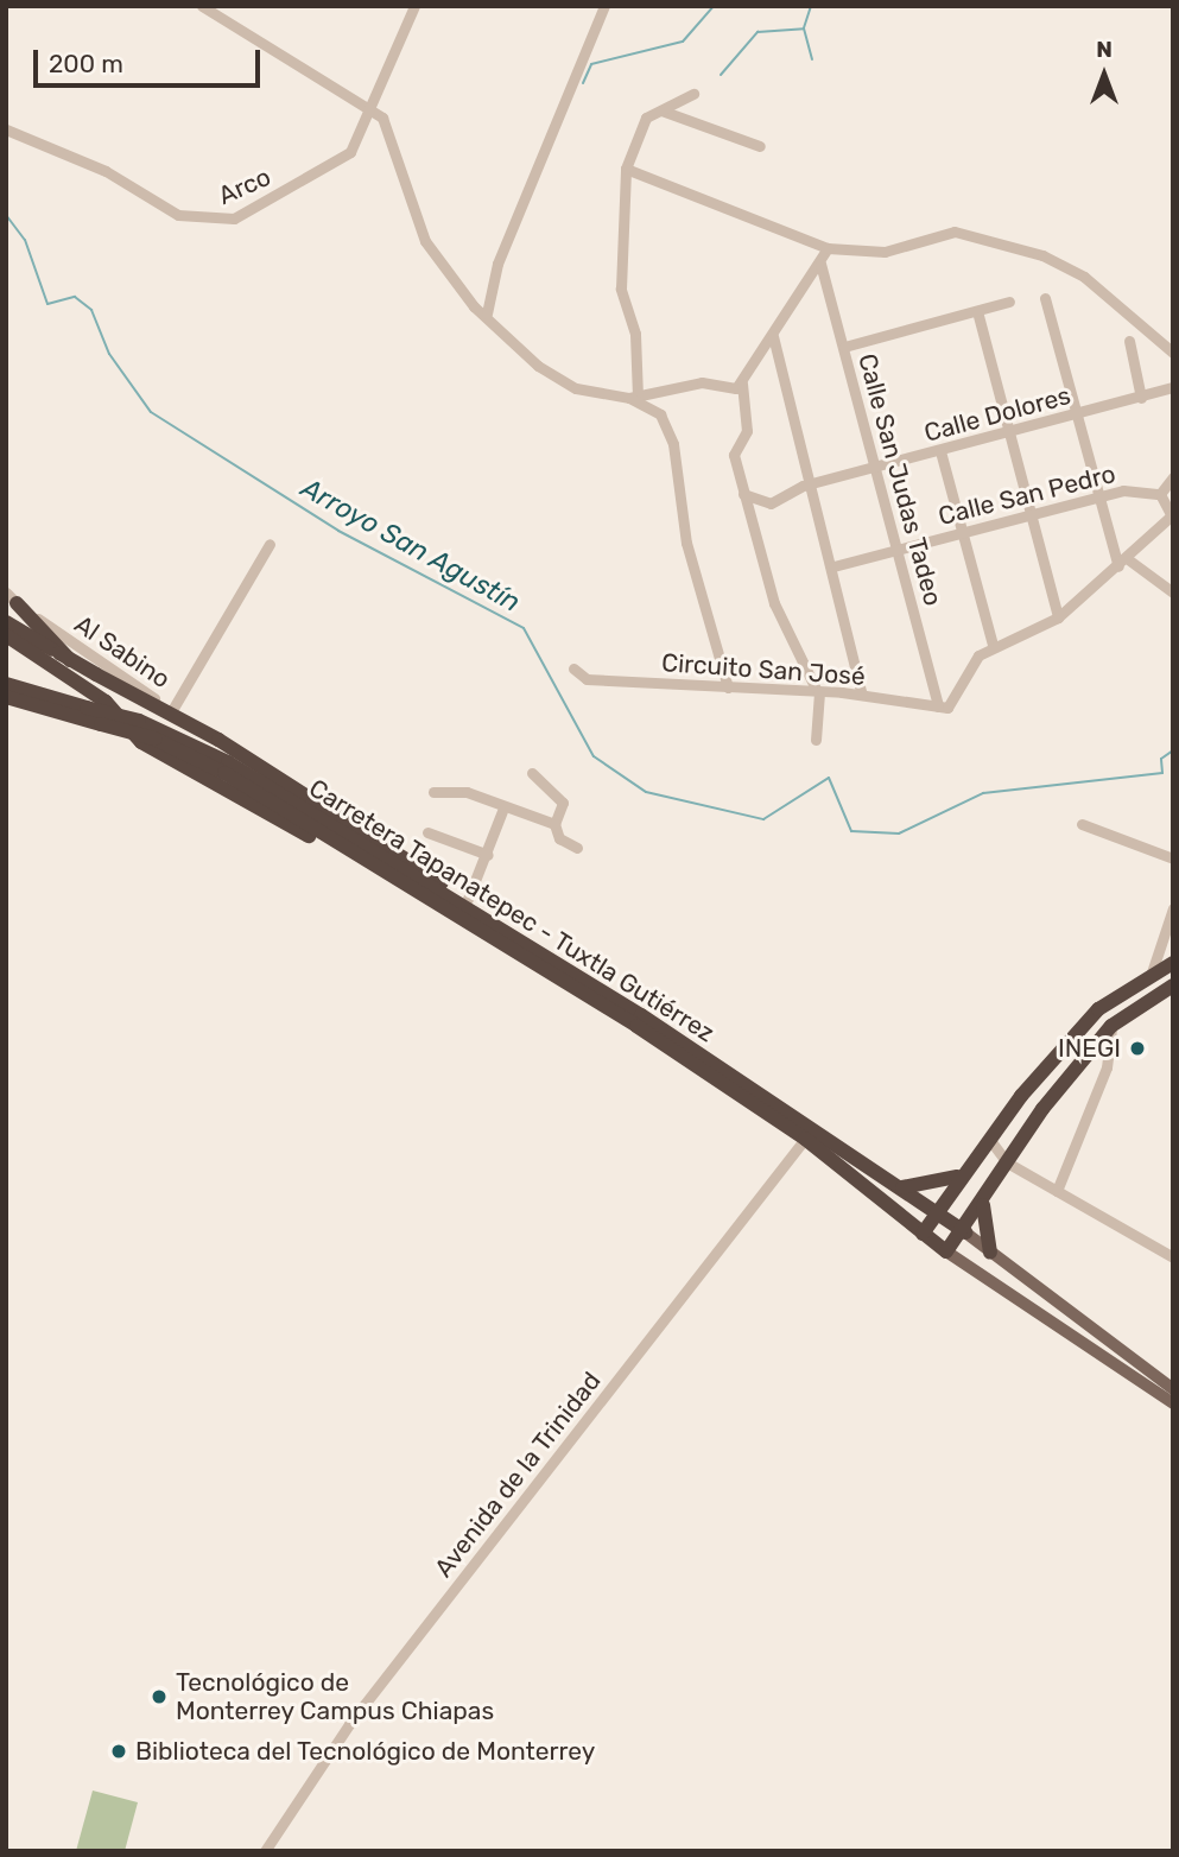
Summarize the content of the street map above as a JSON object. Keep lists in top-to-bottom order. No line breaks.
{"streets":{"highway":["Carretera Tapanatepec - Tuxtla Gutiérrez"],"street":["Arco","Calle Dolores","Calle San Judas Tadeo","Calle San Pedro","Al Sabino","Circuito San José","Avenida de la Trinidad"]},"crossings":[["Calle Dolores","Calle San Judas Tadeo"],["Calle San Judas Tadeo","Calle San Pedro"],["Calle San Judas Tadeo","Circuito San José"],["Carretera Tapanatepec - Tuxtla Gutiérrez","Avenida de la Trinidad"]],"water":["Arroyo San Agustín"],"places":["INEGI","Tecnológico de Monterrey Campus Chiapas","Biblioteca del Tecnológico de Monterrey"],"scale_bar":"200 m","north":"top"}
